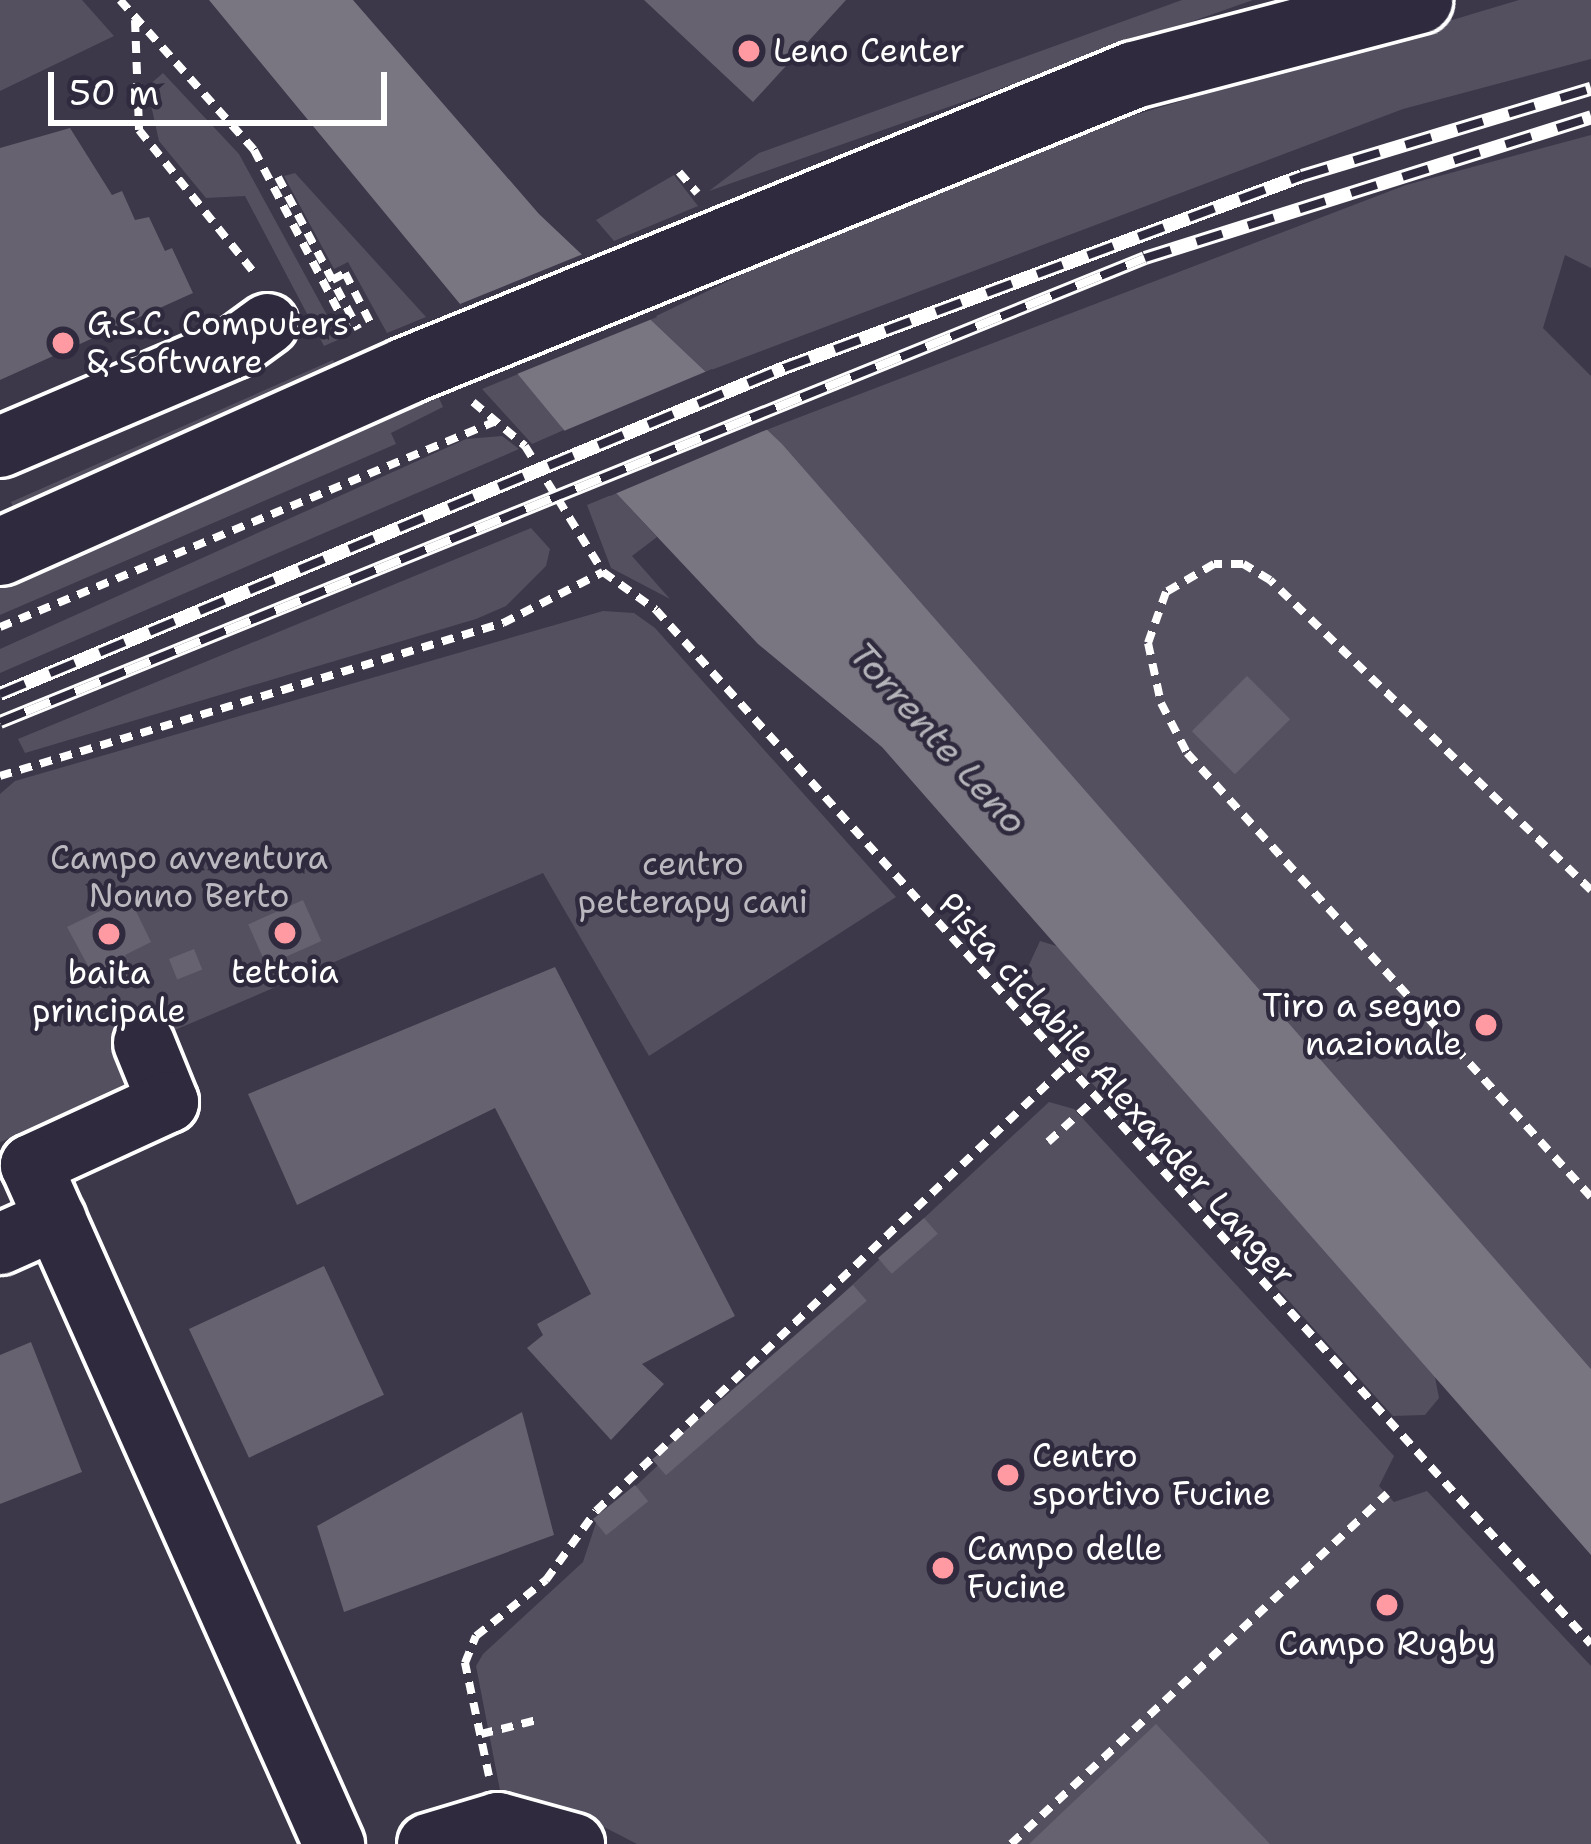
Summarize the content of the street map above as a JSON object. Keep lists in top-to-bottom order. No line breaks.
{"streets":{"path":["Pista ciclabile Alexander Langer"]},"water":["Torrente Leno"],"parks":["Campo avventura Nonno Berto","centro petterapy cani"],"places":["Leno Center","G.S.C. Computers & Software","tettoia","baita principale","Tiro a segno nazionale","Centro sportivo Fucine","Campo delle Fucine","Campo Rugby"],"scale_bar":"50 m"}
